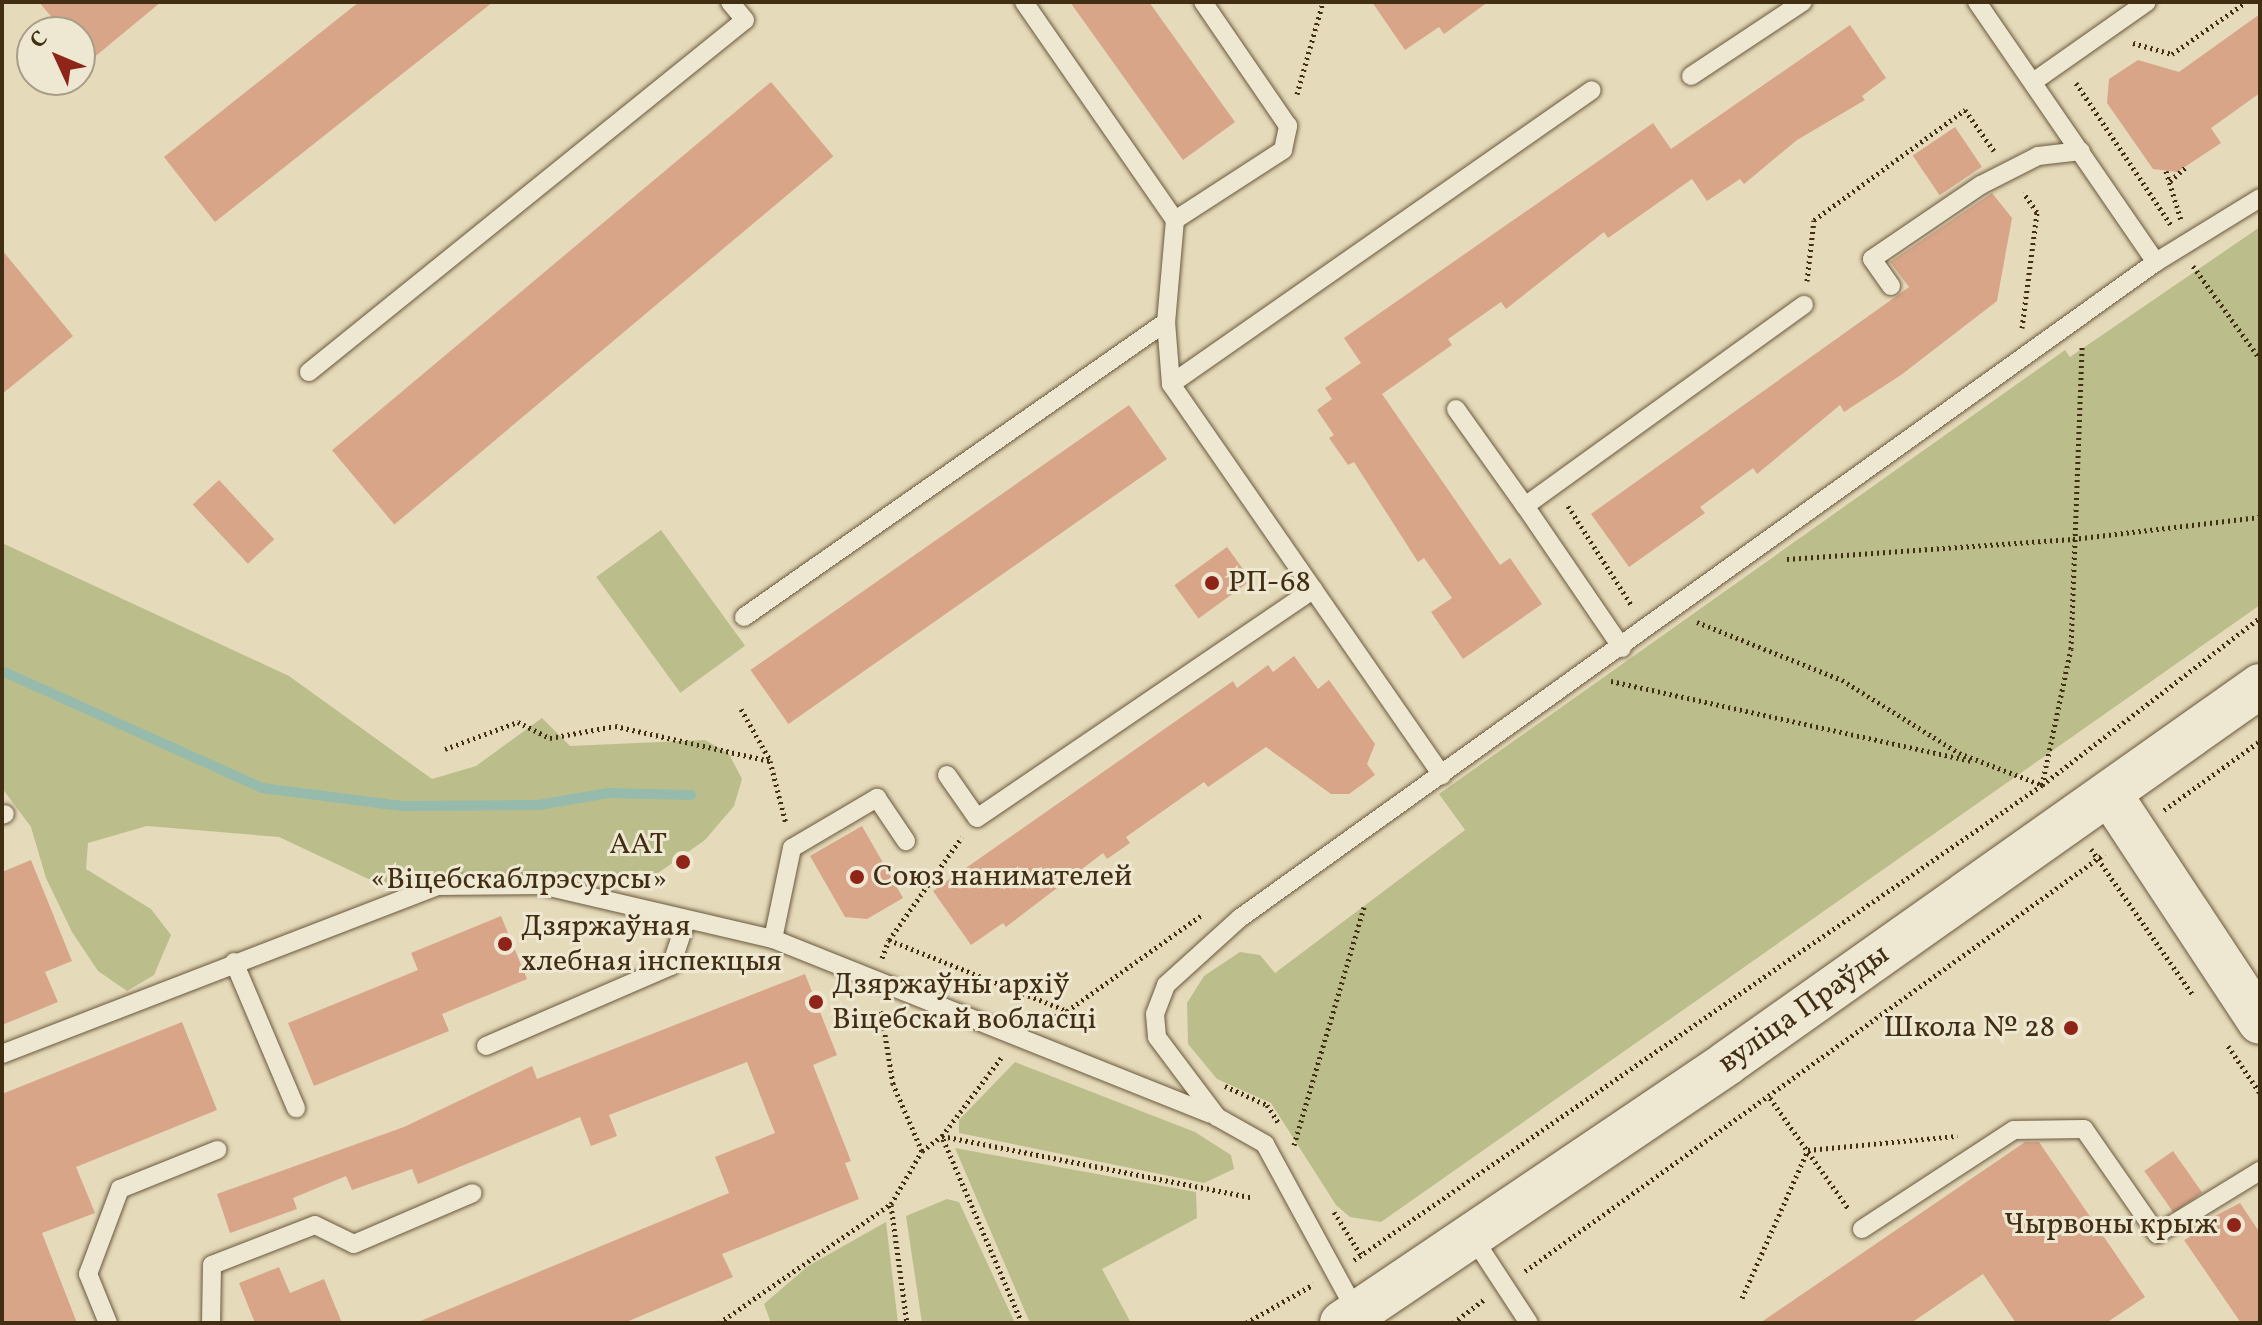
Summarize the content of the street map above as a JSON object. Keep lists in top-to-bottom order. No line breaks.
{"streets":{"main road":["вуліца Праўды"]},"places":["РП-68","ААТ «Віцебскаблрэсурсы»","Союз нанимателей","Дзяржаўная хлебная інспекцыя","Дзяржаўны архіў Віцебскай вобласці","Школа № 28","Чырвоны крыж"],"north":"top left"}
